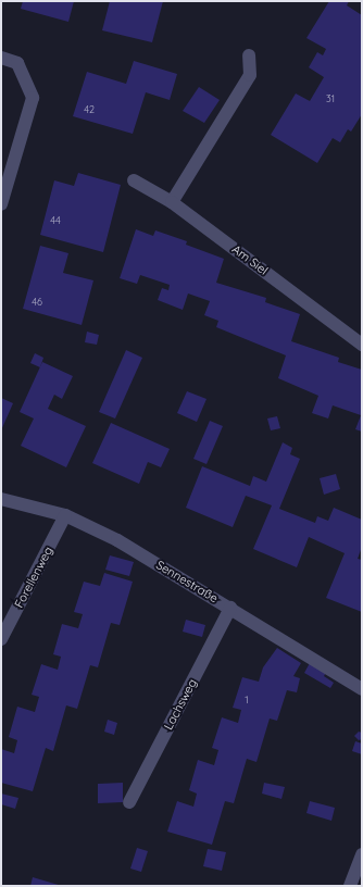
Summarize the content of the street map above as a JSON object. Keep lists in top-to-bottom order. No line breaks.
{"streets":{"street":["Am Siel","Forellenweg","Sennestraße","Lachsweg"]},"crossings":[["Forellenweg","Sennestraße"],["Sennestraße","Lachsweg"]],"house_numbers":["31","42","44","46","1"]}
